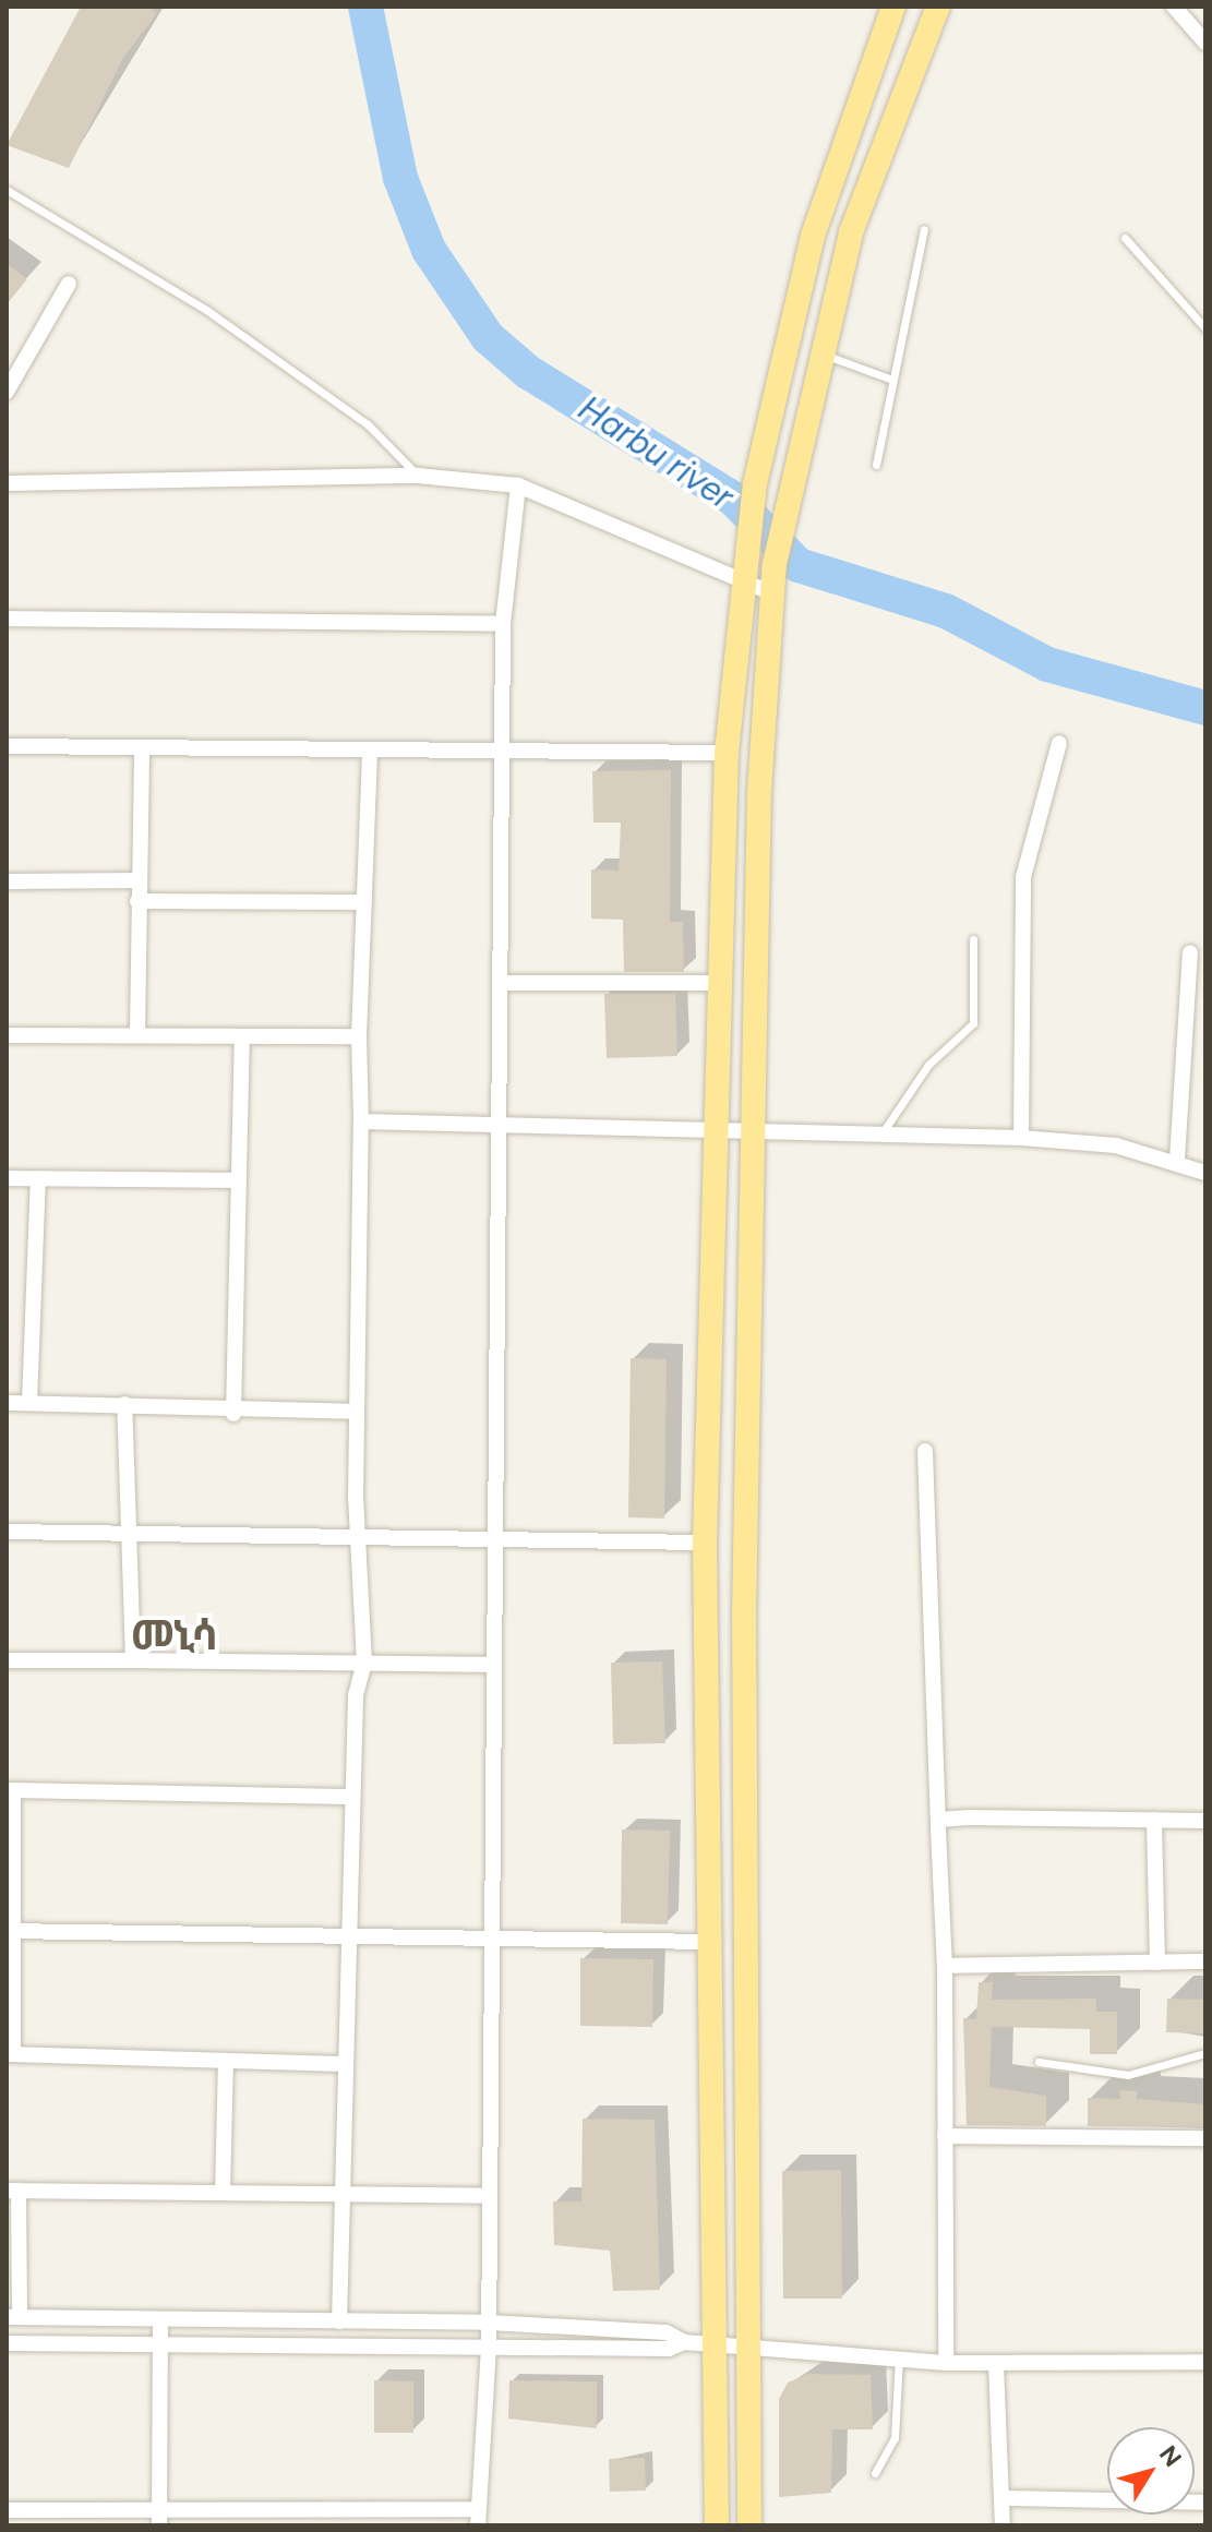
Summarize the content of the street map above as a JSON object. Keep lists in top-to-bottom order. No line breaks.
{"districts":["መኒሳ"],"water":["Harbu river"],"north":"top right"}
